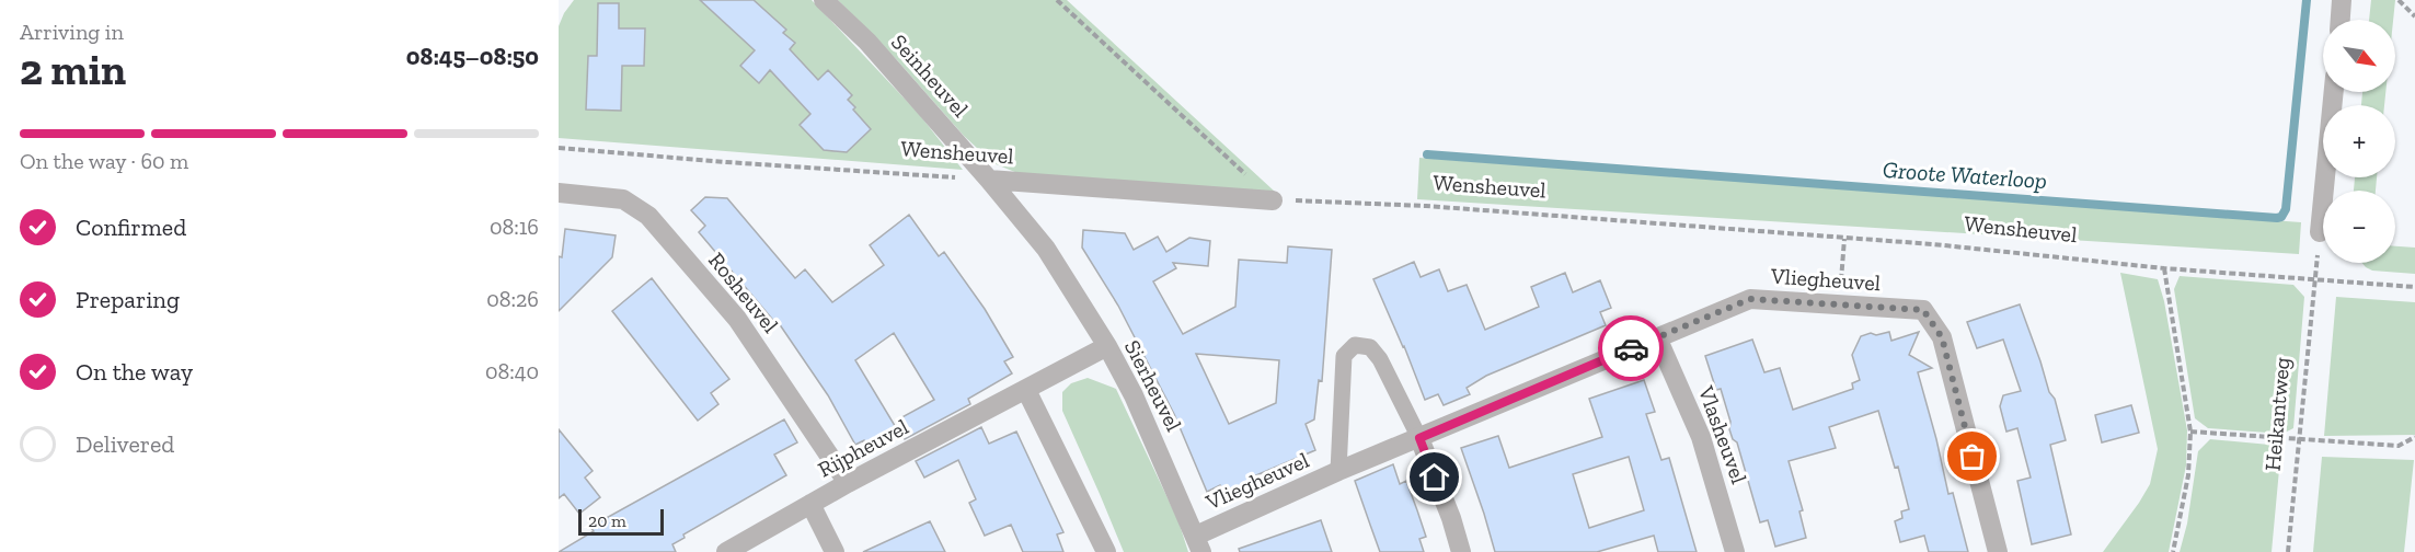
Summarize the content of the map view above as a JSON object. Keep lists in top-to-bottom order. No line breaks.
{"streets":{"street":["Seinheuvel","Wensheuvel","Vliegheuvel","Rosheuvel","Sierheuvel","Vlasheuvel","Rijpheuvel"],"path":["Heikantweg"]},"crossings":[["Seinheuvel","Wensheuvel"],["Seinheuvel","Sierheuvel"],["Wensheuvel","Heikantweg"],["Vliegheuvel","Sierheuvel"],["Vliegheuvel","Vlasheuvel"],["Rosheuvel","Rijpheuvel"],["Sierheuvel","Rijpheuvel"]],"water":["Groote Waterloop"],"scale_bar":"20 m","north":"bottom right","page":{"heading":["2 min","Arriving in","08:45–08:50"],"map_buttons":["+","−"],"bar":"On the way · 60 m","list":[["Confirmed","08:16"],["Preparing","08:26"],["On the way","08:40"],"Delivered"],"scale":"20 m"}}
